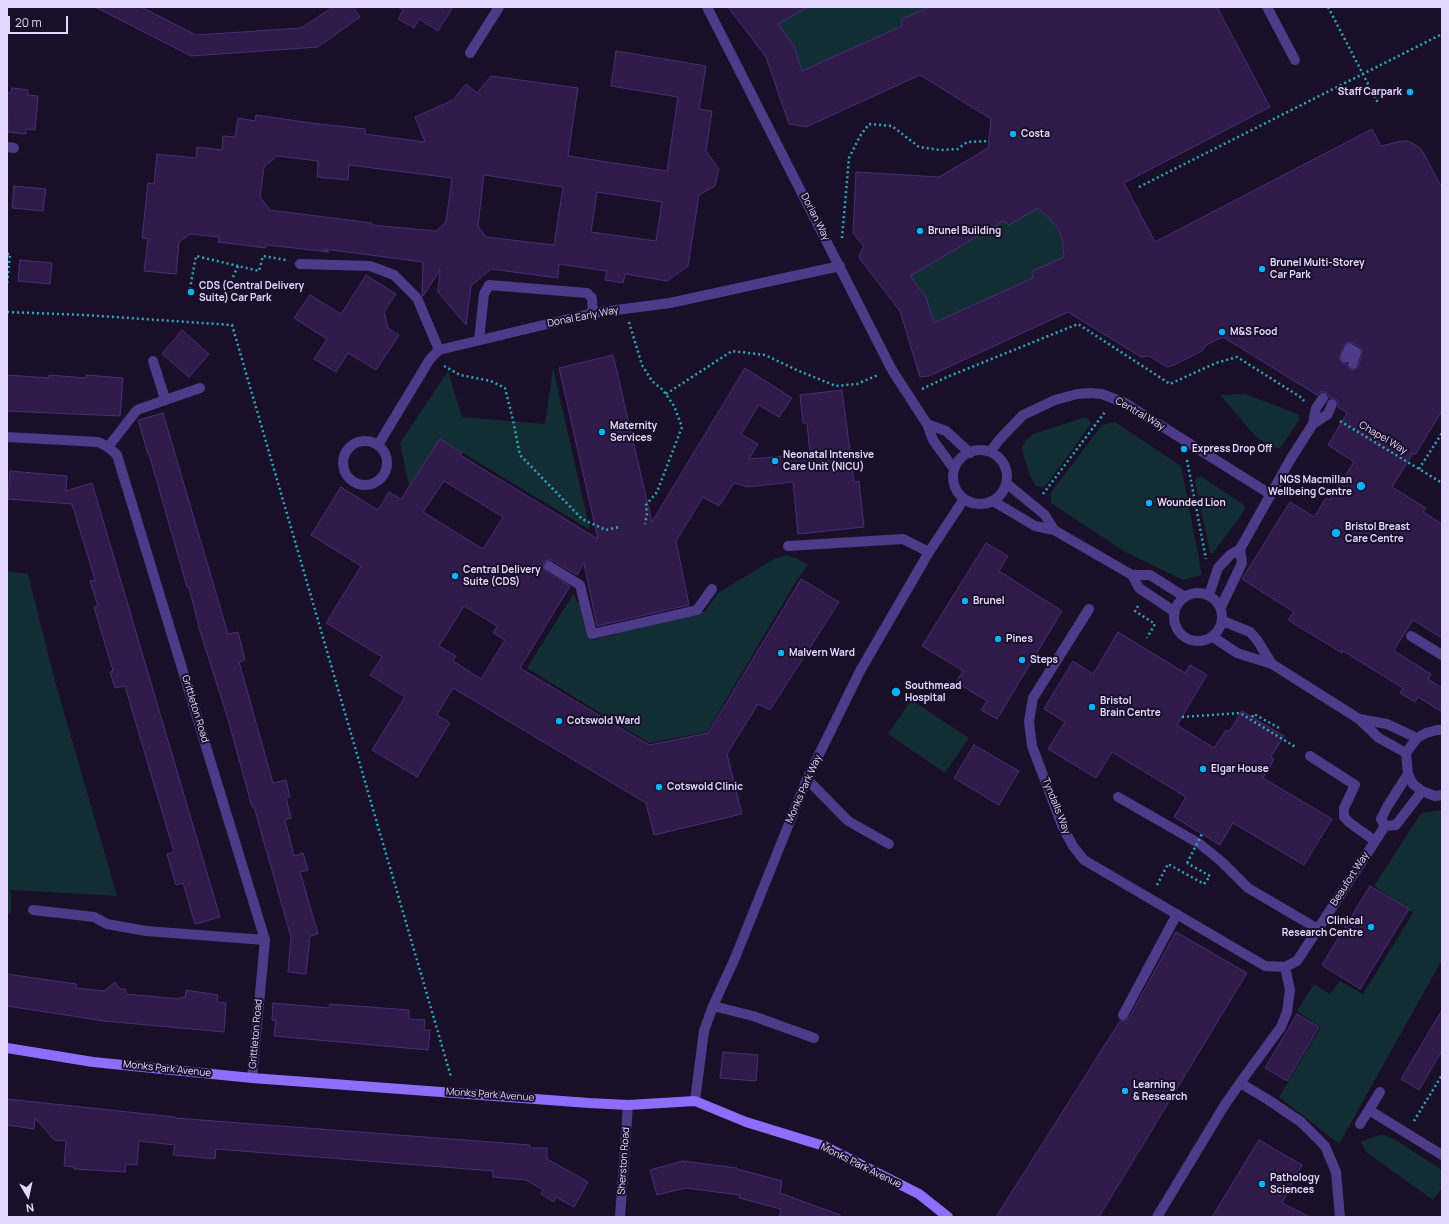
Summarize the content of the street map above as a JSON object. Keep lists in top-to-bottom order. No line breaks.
{"streets":{"street":["Dorian Way","Donal Early Way","Central Way","Grittleton Road","Monks Park Way","Tyndalls Way","Beaufort Way","Monks Park Avenue","Sherston Road"],"path":["Chapel Way"]},"crossings":[["Dorian Way","Donal Early Way"],["Dorian Way","Central Way"],["Dorian Way","Monks Park Way"],["Central Way","Monks Park Way"],["Grittleton Road","Monks Park Avenue"],["Monks Park Way","Monks Park Avenue"],["Tyndalls Way","Beaufort Way"],["Monks Park Avenue","Sherston Road"]],"places":["Staff Carpark","Costa","Brunel Building","Brunel Multi-Storey Car Park","CDS (Central Delivery Suite) Car Park","M&S Food","Maternity Services","Express Drop Off","Neonatal Intensive Care Unit (NICU)","NGS Macmillan Wellbeing Centre","Wounded Lion","Bristol Breast Care Centre","Central Delivery Suite (CDS)","Brunel","Pines","Malvern Ward","Steps","Southmead Hospital","Bristol Brain Centre","Cotswold Ward","Elgar House","Cotswold Clinic","Clinical Research Centre","Learning & Research","Pathology Sciences"],"scale_bar":"20 m","north":"bottom"}
